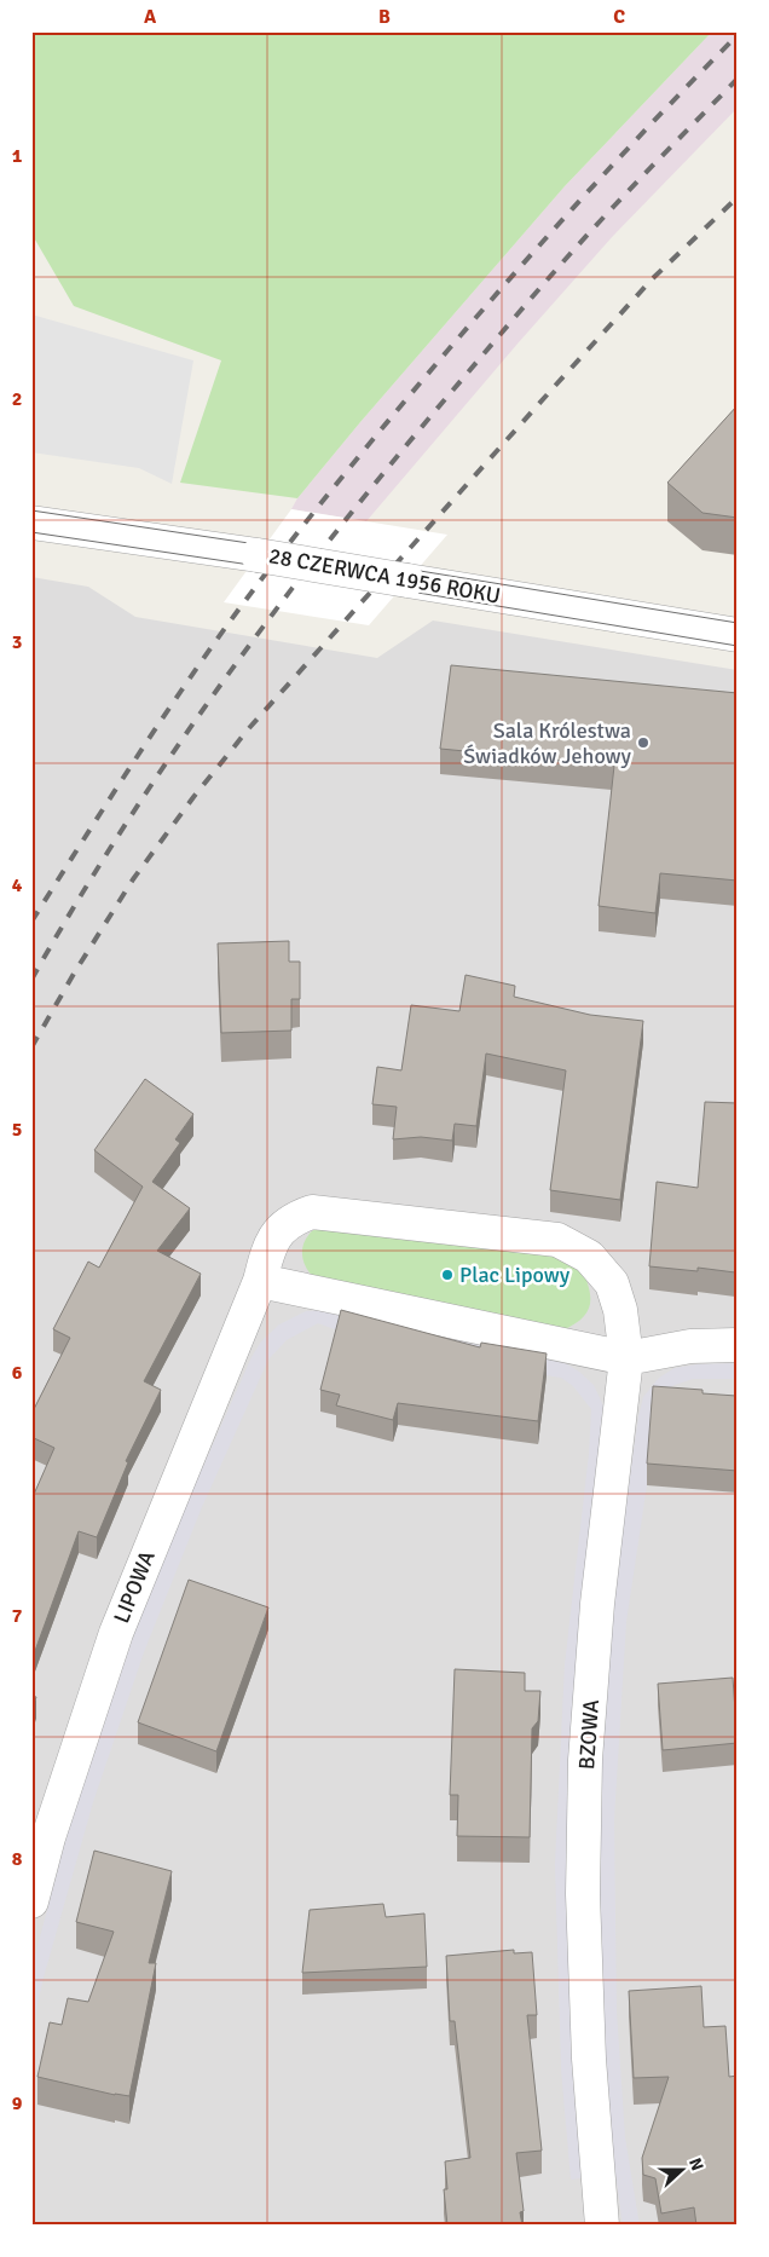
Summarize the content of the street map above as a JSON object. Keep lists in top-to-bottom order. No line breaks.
{"streets":{"street":["28 CZERWCA 1956 ROKU","LIPOWA","BZOWA"]},"places":["Sala Królestwa Świadków Jehowy","Plac Lipowy"],"north":"right","grid":{"columns":["A","B","C"],"rows":["1","2","3","4","5","6","7","8","9"]}}
